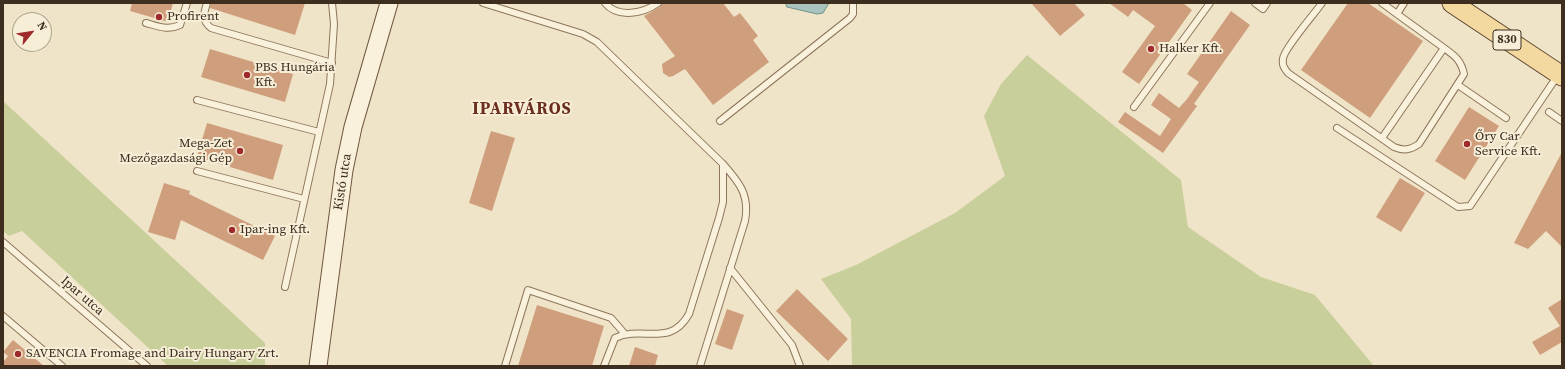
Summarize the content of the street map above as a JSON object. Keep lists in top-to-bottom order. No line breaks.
{"streets":{"main road":["830"],"street":["Kistó utca"],"lane":["Ipar utca"]},"districts":["IPARVÁROS"],"places":["Profirent","Halker Kft.","PBS Hungária Kft.","Őry Car Service Kft.","Mega-Zet Mezőgazdasági Gép","Ipar-ing Kft.","SAVENCIA Fromage and Dairy Hungary Zrt."],"north":"top right"}
